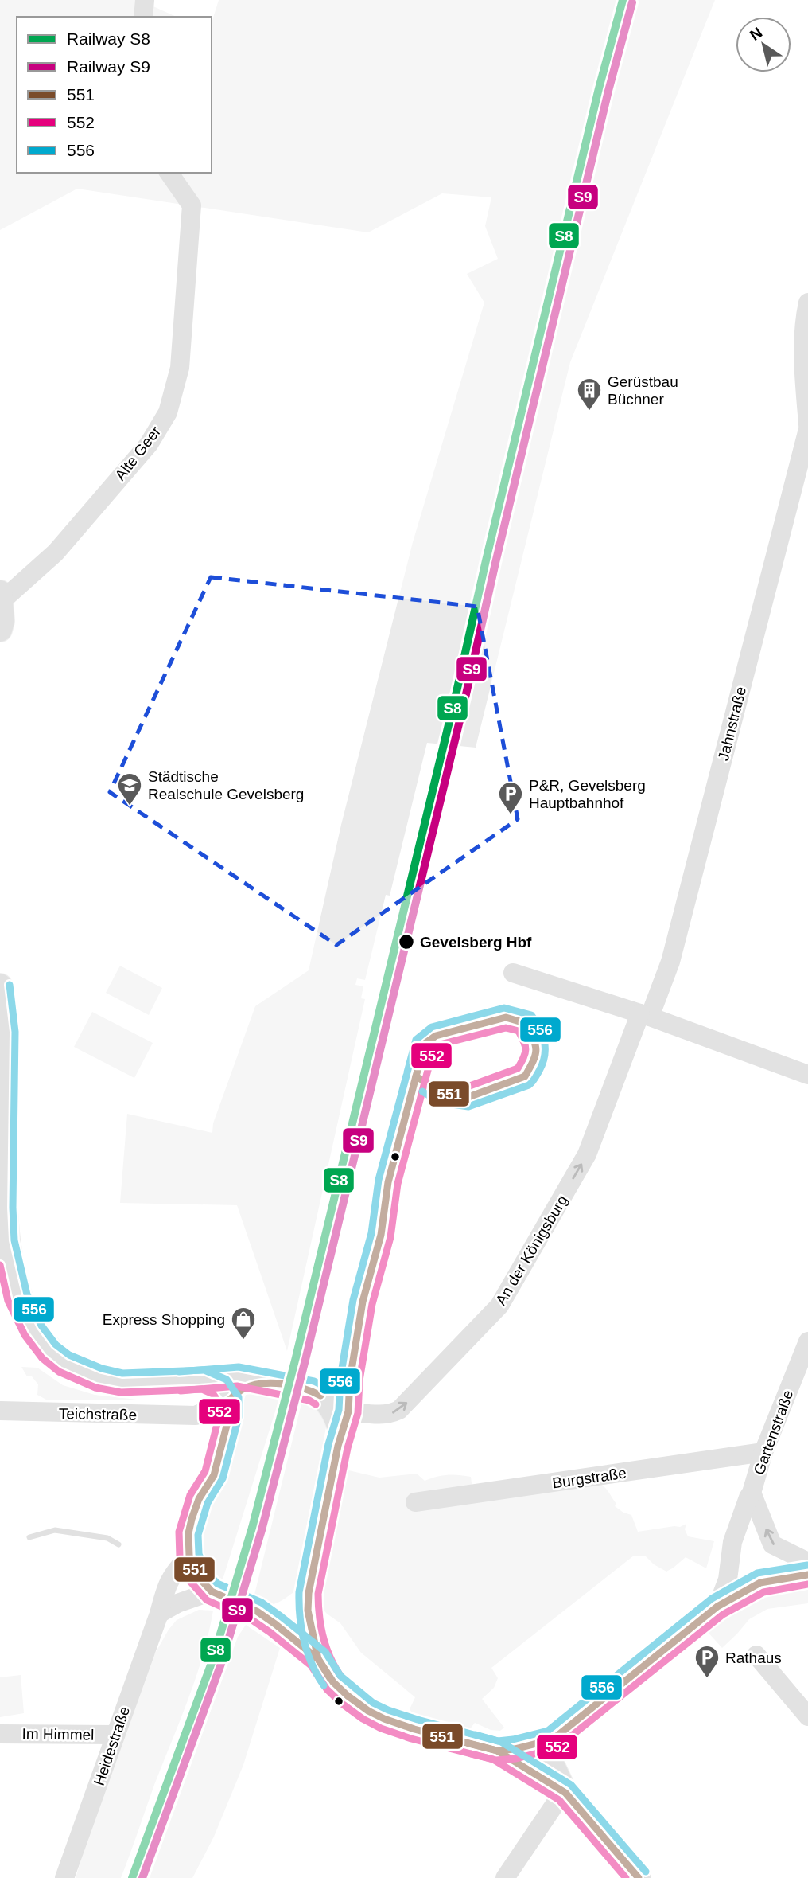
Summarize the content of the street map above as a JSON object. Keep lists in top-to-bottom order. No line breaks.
{"streets":{"street":["Alte Geer","Jahnstraße","An der Königsburg","Teichstraße","Gartenstraße","Burgstraße","Im Himmel","Heidestraße"]},"crossings":[["Jahnstraße","An der Königsburg"],["Gartenstraße","Burgstraße"],["Im Himmel","Heidestraße"]],"one_way":["An der Königsburg"],"places":{"building":["Gerüstbau Büchner"],"school or university":["Städtische Realschule Gevelsberg"],"parking":["P&R, Gevelsberg Hauptbahnhof","Rathaus"],"other":["Gevelsberg Hbf"],"shop":["Express Shopping"]},"lines":["rail line S8","rail line S9","transit line 556","transit line 551","transit line 552"],"legend":["Railway S8","Railway S9","551","552","556"],"north":"top left"}
